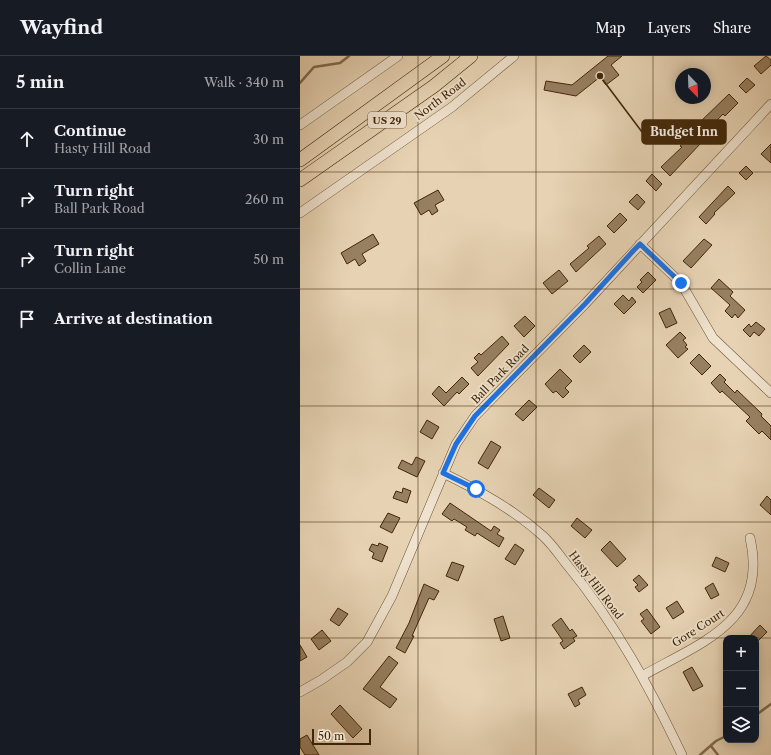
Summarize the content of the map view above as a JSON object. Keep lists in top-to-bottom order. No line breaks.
{"streets":{"highway":["US 29"],"street":["North Road","Ball Park Road","Hasty Hill Road","Gore Court"]},"crossings":[["Ball Park Road","Hasty Hill Road"],["Hasty Hill Road","Gore Court"]],"places":["Budget Inn"],"scale_bar":"50 m","north":"bottom right","page":{"header":"Wayfind","nav":["Map","Layers","Share"],"heading":["5 min","Walk · 340 m"],"list":[["Continue","Hasty Hill Road","30 m"],["Turn right","Ball Park Road","260 m"],["Turn right","Collin Lane","50 m"],"Arrive at destination"],"map_buttons":["+","−"],"scale":"50 m"}}
